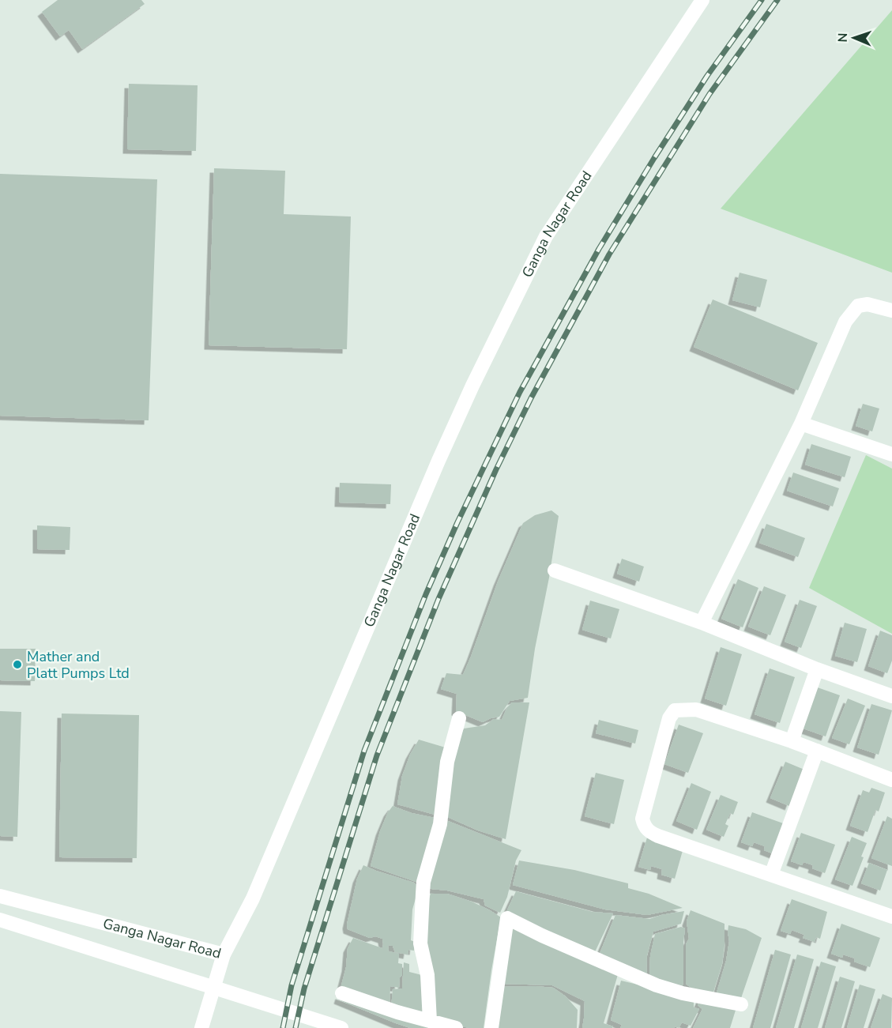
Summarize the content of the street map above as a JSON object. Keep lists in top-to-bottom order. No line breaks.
{"streets":{"street":["Ganga Nagar Road"]},"places":["Mather and Platt Pumps Ltd"],"north":"left"}
